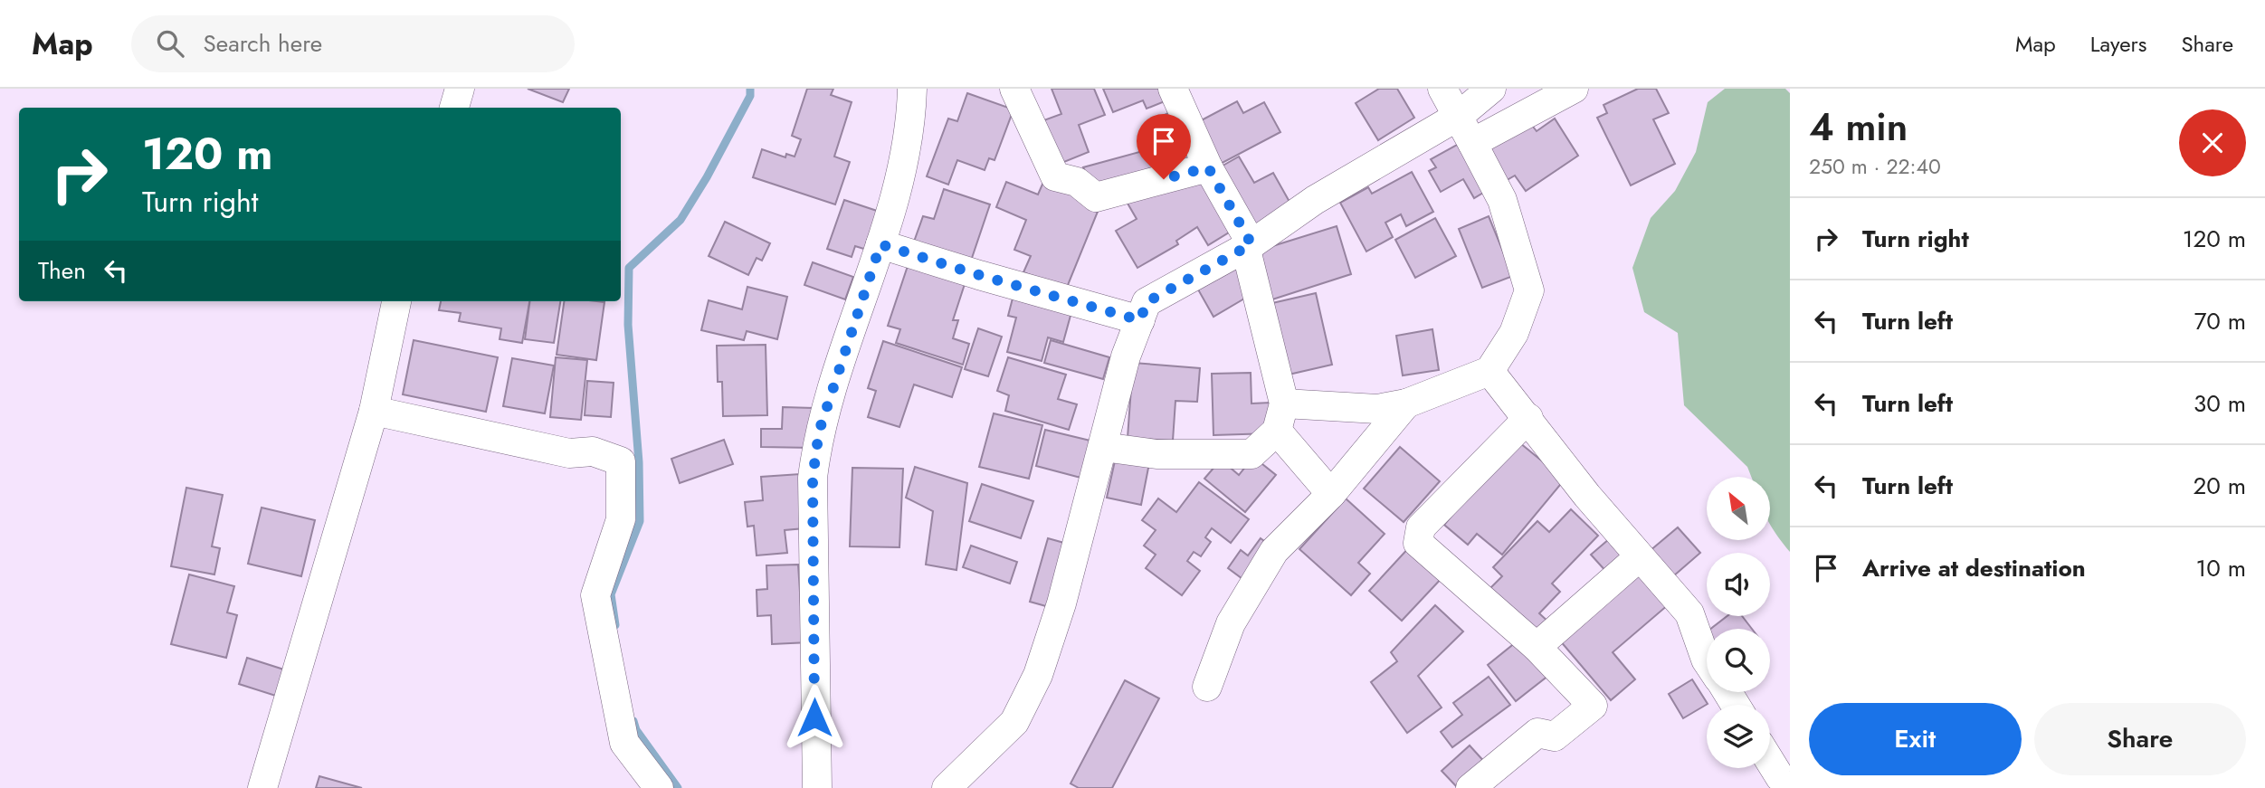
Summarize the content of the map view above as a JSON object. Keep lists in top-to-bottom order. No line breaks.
{"north":"top left","page":{"header":"Map","search":"Search here","nav":["Map","Layers","Share"],"heading":["4 min","250 m · 22:40"],"turn":["120 m","Turn right"],"list":[{"name":"Turn right","value":"120 m"},{"name":"Turn left","value":"70 m"},{"name":"Turn left","value":"30 m"},{"name":"Turn left","value":"20 m"},{"name":"Arrive at destination","value":"10 m"}],"then":"Then","buttons":["Exit","Share"]}}
